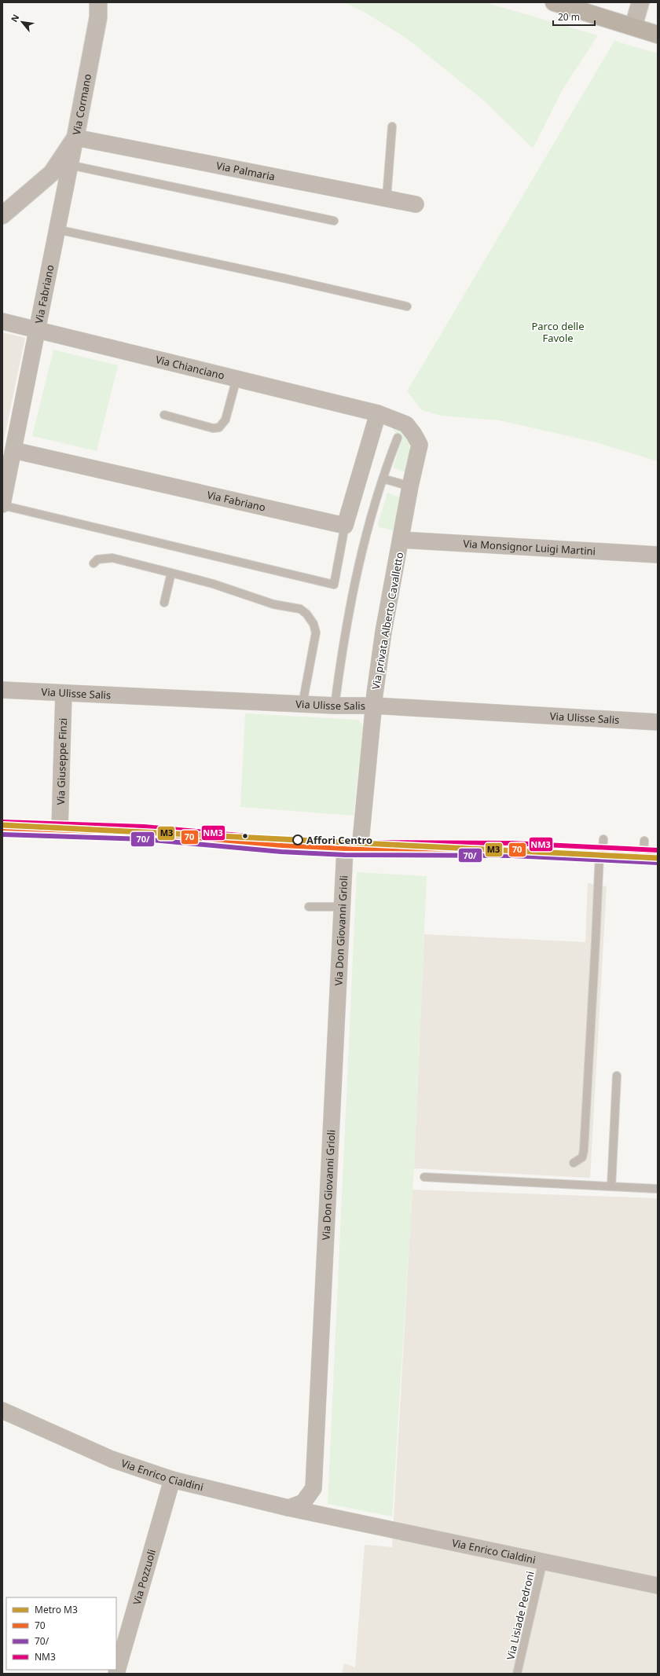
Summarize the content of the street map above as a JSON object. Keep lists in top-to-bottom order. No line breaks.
{"streets":{"street":["Via Cormano","Via Palmaria","Via Fabriano","Via Chianciano","Via Monsignor Luigi Martini","Via privata Alberto Cavalletto","Via Ulisse Salis","Via Giuseppe Finzi","Via Don Giovanni Grioli","Via Enrico Cialdini","Via Pozzuoli"],"lane":["Via Lisiade Pedroni"]},"crossings":[["Via Cormano","Via Palmaria"],["Via Cormano","Via Fabriano"],["Via Palmaria","Via Fabriano"],["Via Fabriano","Via Chianciano"],["Via Chianciano","Via privata Alberto Cavalletto"],["Via Monsignor Luigi Martini","Via privata Alberto Cavalletto"],["Via privata Alberto Cavalletto","Via Ulisse Salis"],["Via privata Alberto Cavalletto","Via Don Giovanni Grioli"],["Via Ulisse Salis","Via Giuseppe Finzi"],["Via Enrico Cialdini","Via Pozzuoli"],["Via Enrico Cialdini","Via Lisiade Pedroni"]],"parks":["Parco delle Favole"],"places":["Affori Centro"],"lines":["transit line NM3","metro line M3","transit line 70","transit line 70/"],"legend":["Metro M3","70","70/","NM3"],"scale_bar":"20 m","north":"top left"}
